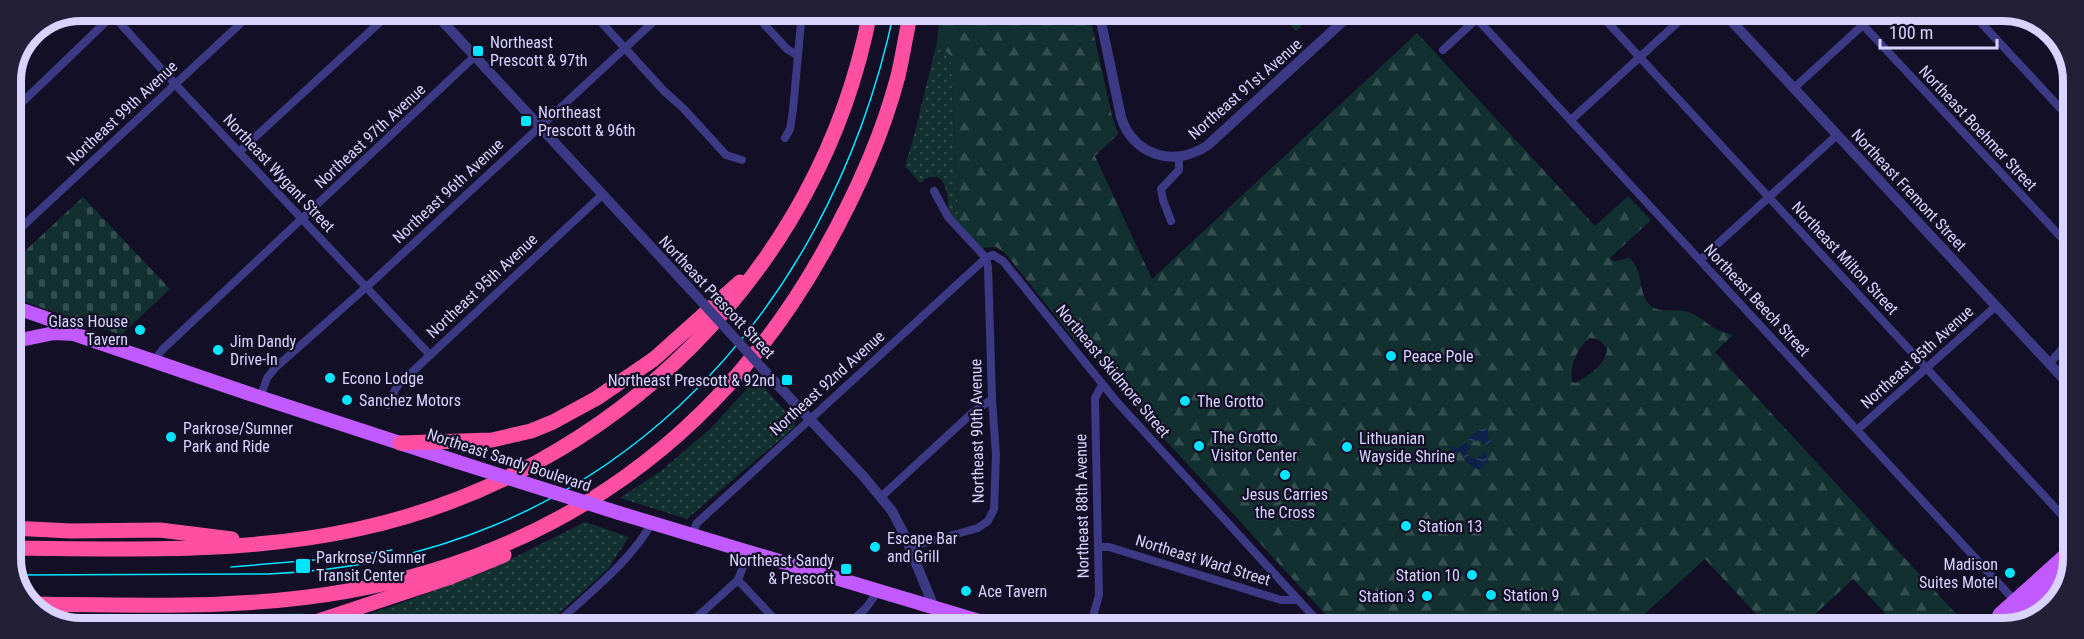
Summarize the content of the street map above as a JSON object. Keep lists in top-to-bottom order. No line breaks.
{"streets":{"main road":["Northeast Sandy Boulevard"],"street":["Northeast 91st Avenue","Northeast 99th Avenue","Northeast Boehmer Street","Northeast 97th Avenue","Northeast Wygant Street","Northeast Fremont Street","Northeast 96th Avenue","Northeast Milton Street","Northeast 95th Avenue","Northeast Prescott Street","Northeast Beech Street","Northeast 85th Avenue","Northeast Skidmore Street","Northeast 92nd Avenue","Northeast 90th Avenue","Northeast 88th Avenue","Northeast Ward Street"]},"crossings":[["Northeast 99th Avenue","Northeast Wygant Street"],["Northeast 97th Avenue","Northeast Wygant Street"],["Northeast 97th Avenue","Northeast Prescott Street"],["Northeast 97th Avenue","Northeast Sandy Boulevard"],["Northeast Wygant Street","Northeast 96th Avenue"],["Northeast Wygant Street","Northeast 95th Avenue"],["Northeast Fremont Street","Northeast 85th Avenue"],["Northeast 96th Avenue","Northeast Prescott Street"],["Northeast 96th Avenue","Northeast Sandy Boulevard"],["Northeast Milton Street","Northeast 85th Avenue"],["Northeast 95th Avenue","Northeast Prescott Street"],["Northeast Prescott Street","Northeast 92nd Avenue"],["Northeast Prescott Street","Northeast 90th Avenue"],["Northeast Prescott Street","Northeast Sandy Boulevard"],["Northeast Beech Street","Northeast 85th Avenue"],["Northeast Skidmore Street","Northeast 92nd Avenue"],["Northeast Skidmore Street","Northeast 90th Avenue"],["Northeast Skidmore Street","Northeast 88th Avenue"],["Northeast Skidmore Street","Northeast Ward Street"],["Northeast 92nd Avenue","Northeast 90th Avenue"],["Northeast 92nd Avenue","Northeast Sandy Boulevard"],["Northeast 88th Avenue","Northeast Ward Street"]],"places":{"transit":["Northeast Prescott & 97th","Northeast Prescott & 96th","Northeast Prescott & 92nd","Parkrose/Sumner Transit Center","Northeast Sandy & Prescott"],"other":["Glass House Tavern","Jim Dandy Drive-In","Peace Pole","Econo Lodge","Sanchez Motors","The Grotto","Parkrose/Sumner Park and Ride","The Grotto Visitor Center","Lithuanian Wayside Shrine","Jesus Carries the Cross","Station 13","Escape Bar and Grill","Madison Suites Motel","Station 10","Ace Tavern","Station 9","Station 3"]},"scale_bar":"100 m"}
